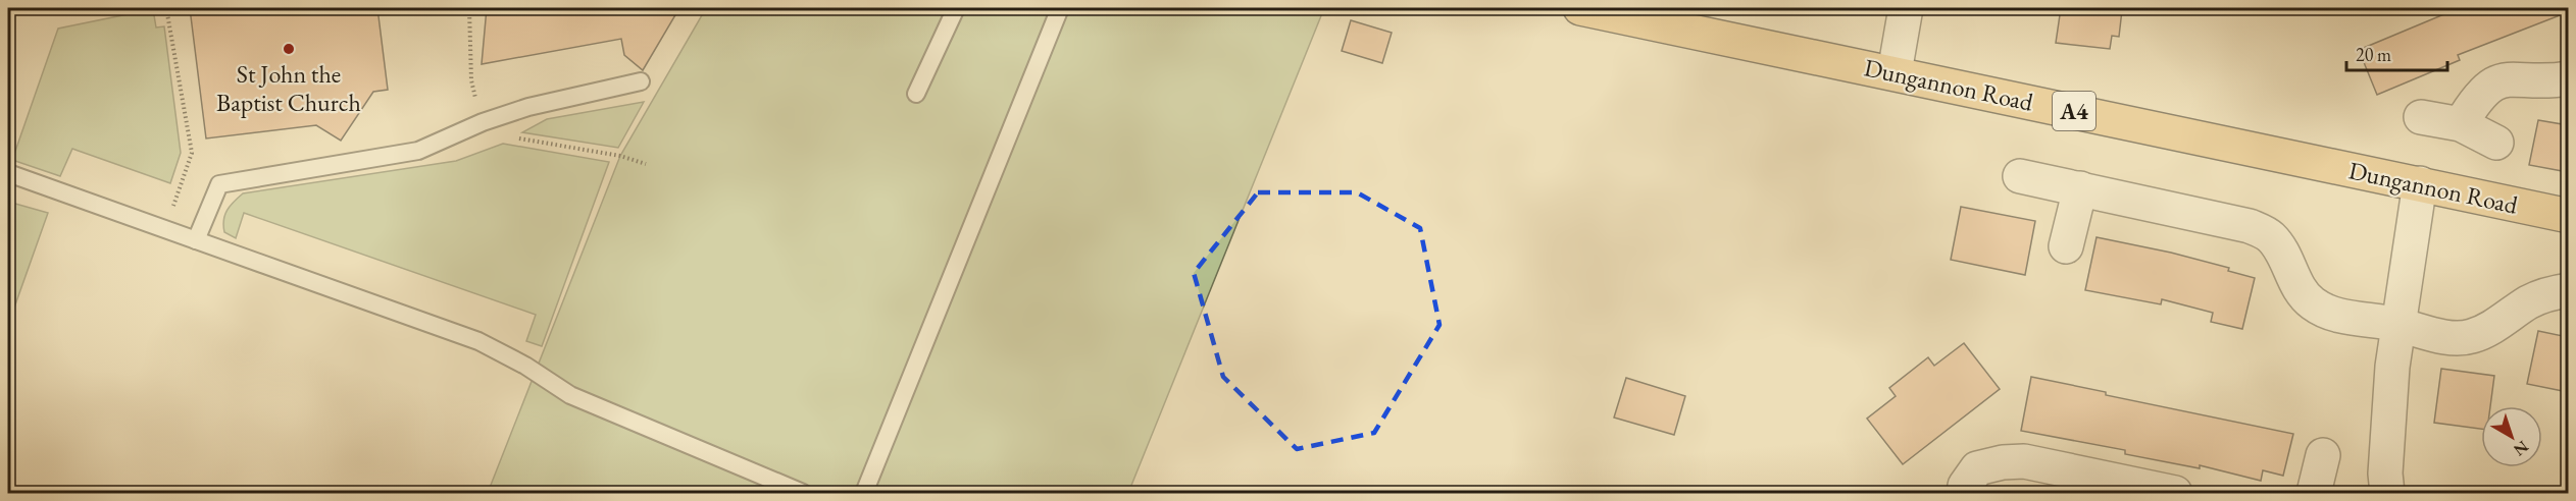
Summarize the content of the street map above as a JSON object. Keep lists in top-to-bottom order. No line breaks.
{"streets":{"main road":["Dungannon Road","A4"]},"places":["St John the Baptist Church"],"scale_bar":"20 m","north":"bottom right"}
